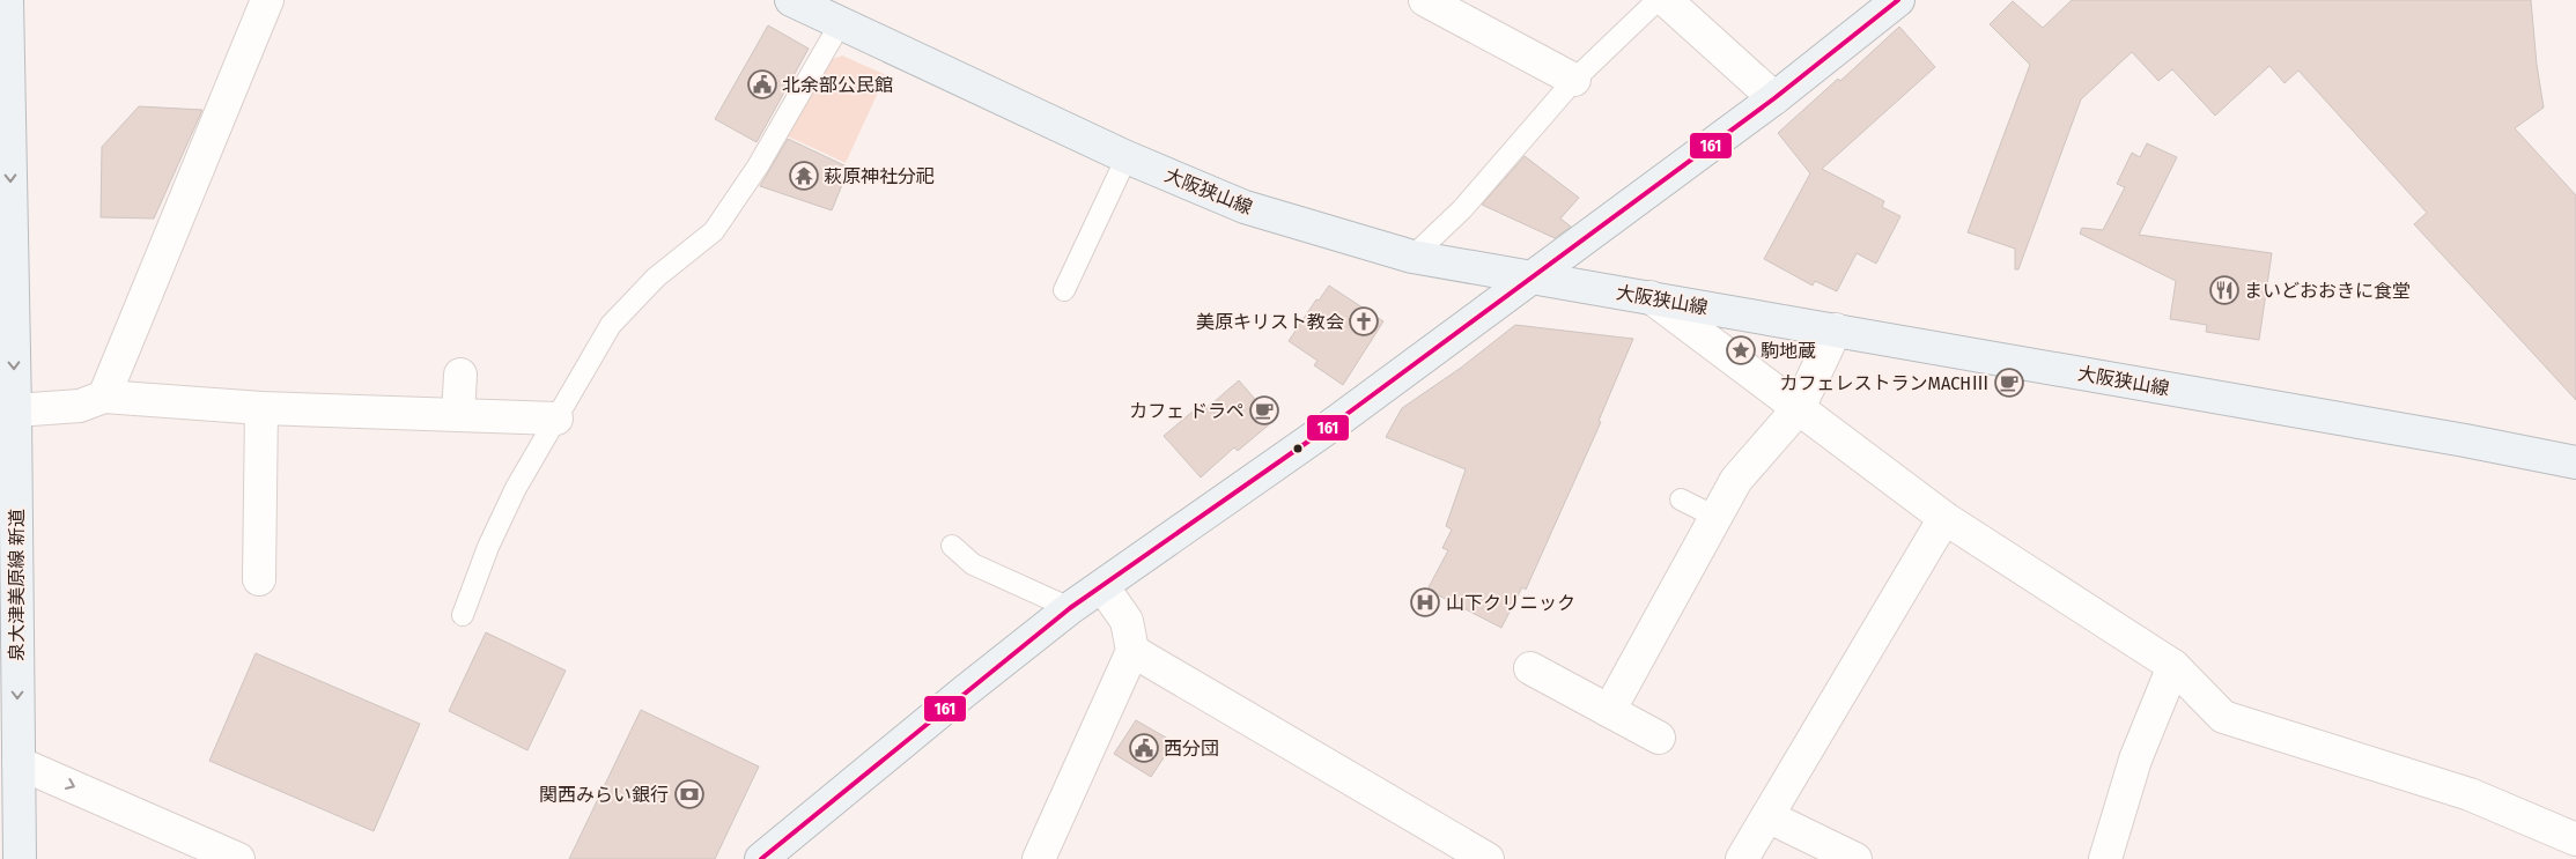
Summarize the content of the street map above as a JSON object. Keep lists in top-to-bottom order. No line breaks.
{"streets":{"main road":["大阪狭山線","泉大津美原線 新道"]},"one_way":["泉大津美原線 新道"],"places":{"public building":["北余部公民館","西分団"],"temple":["萩原神社分祀"],"restaurant":["まいどおおきに食堂"],"church":["美原キリスト教会"],"place":["駒地蔵"],"cafe":["カフェレストランMACHⅢ","カフェ ドラペ"],"hospital":["山下クリニック"],"bank":["関西みらい銀行"]},"lines":["transit line 161"]}
